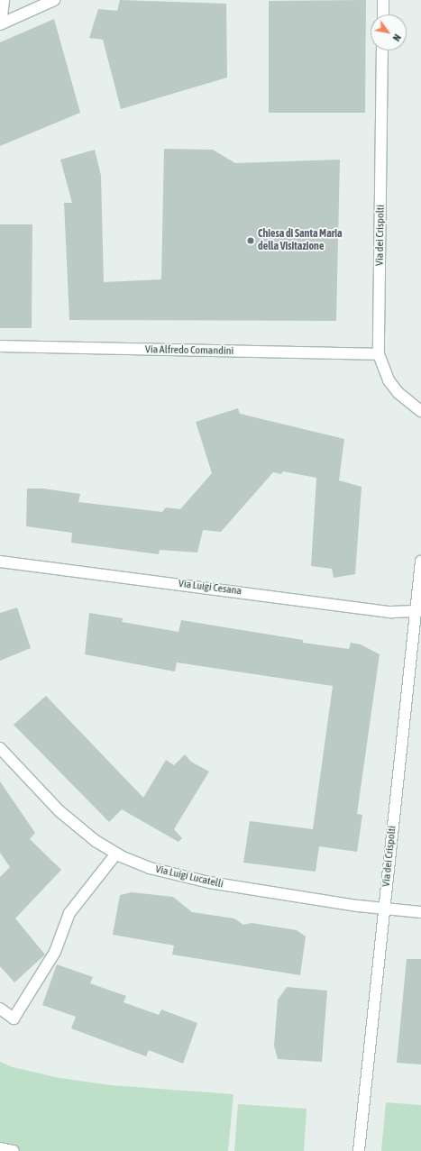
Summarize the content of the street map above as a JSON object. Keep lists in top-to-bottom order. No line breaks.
{"streets":{"street":["Via dei Crispolti","Via Alfredo Comandini","Via Luigi Cesana","Via Luigi Lucatelli"]},"crossings":[["Via dei Crispolti","Via Alfredo Comandini"],["Via dei Crispolti","Via Luigi Cesana"],["Via dei Crispolti","Via Luigi Lucatelli"]],"places":["Chiesa di Santa Maria della Visitazione"],"north":"bottom right"}
